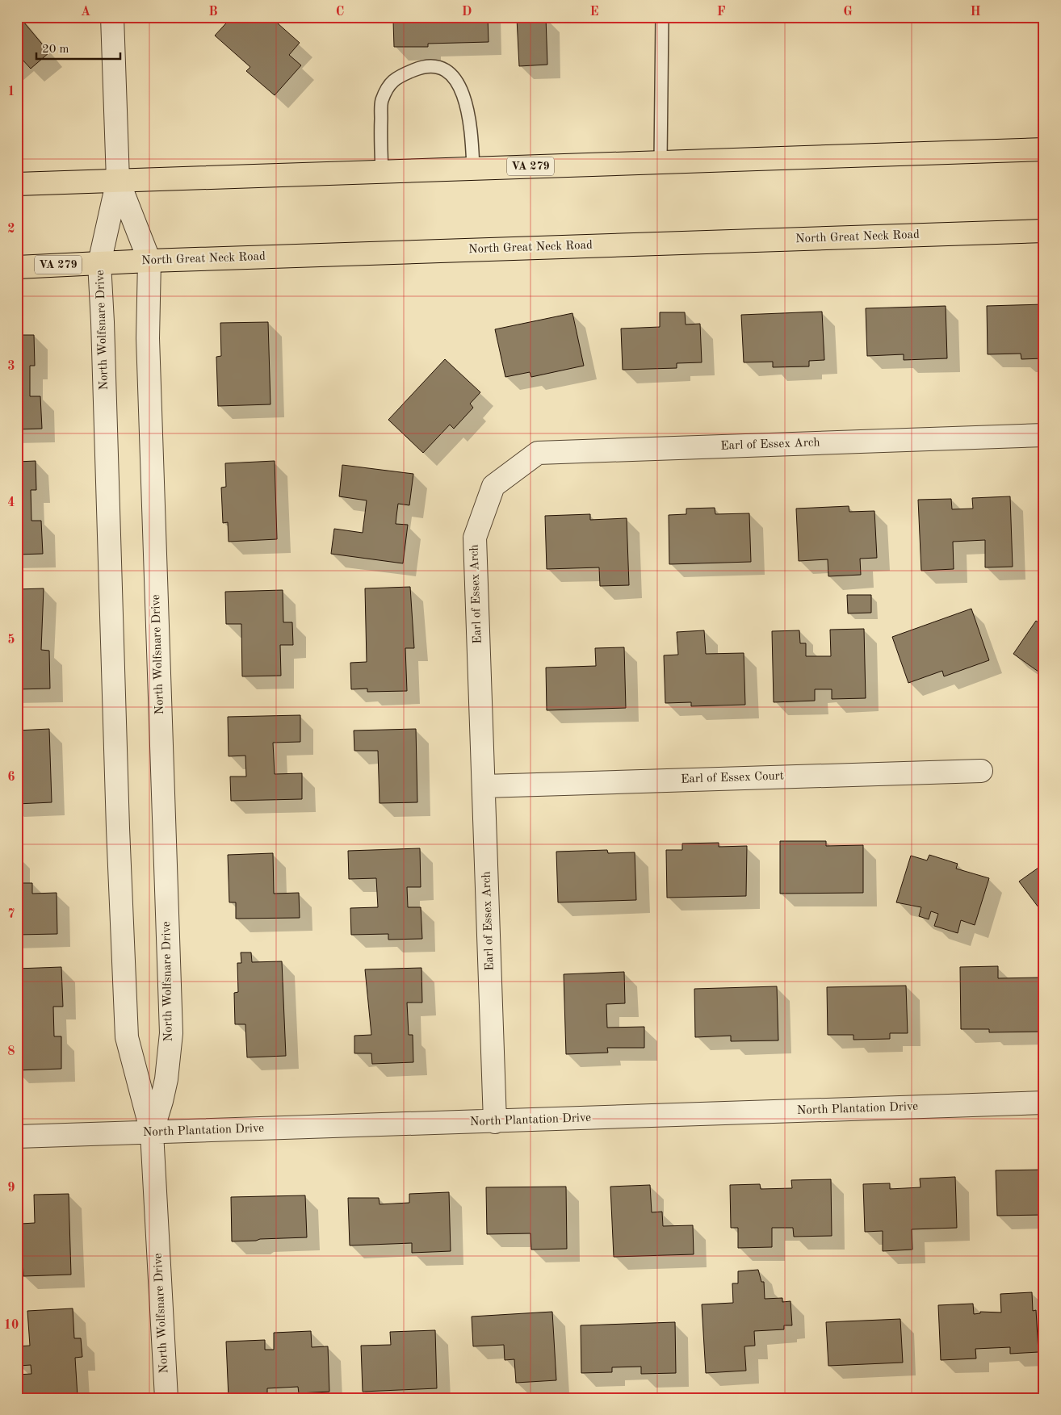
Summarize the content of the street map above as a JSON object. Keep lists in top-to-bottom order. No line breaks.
{"streets":{"main road":["VA 279","North Great Neck Road"],"street":["North Wolfsnare Drive","Earl of Essex Arch","Earl of Essex Court","North Plantation Drive"]},"crossings":[["VA 279","North Wolfsnare Drive"],["North Great Neck Road","North Wolfsnare Drive"],["North Wolfsnare Drive","North Plantation Drive"],["Earl of Essex Arch","Earl of Essex Court"],["Earl of Essex Arch","North Plantation Drive"]],"scale_bar":"20 m","grid":{"columns":["A","B","C","D","E","F","G","H"],"rows":["1","2","3","4","5","6","7","8","9","10"]}}
